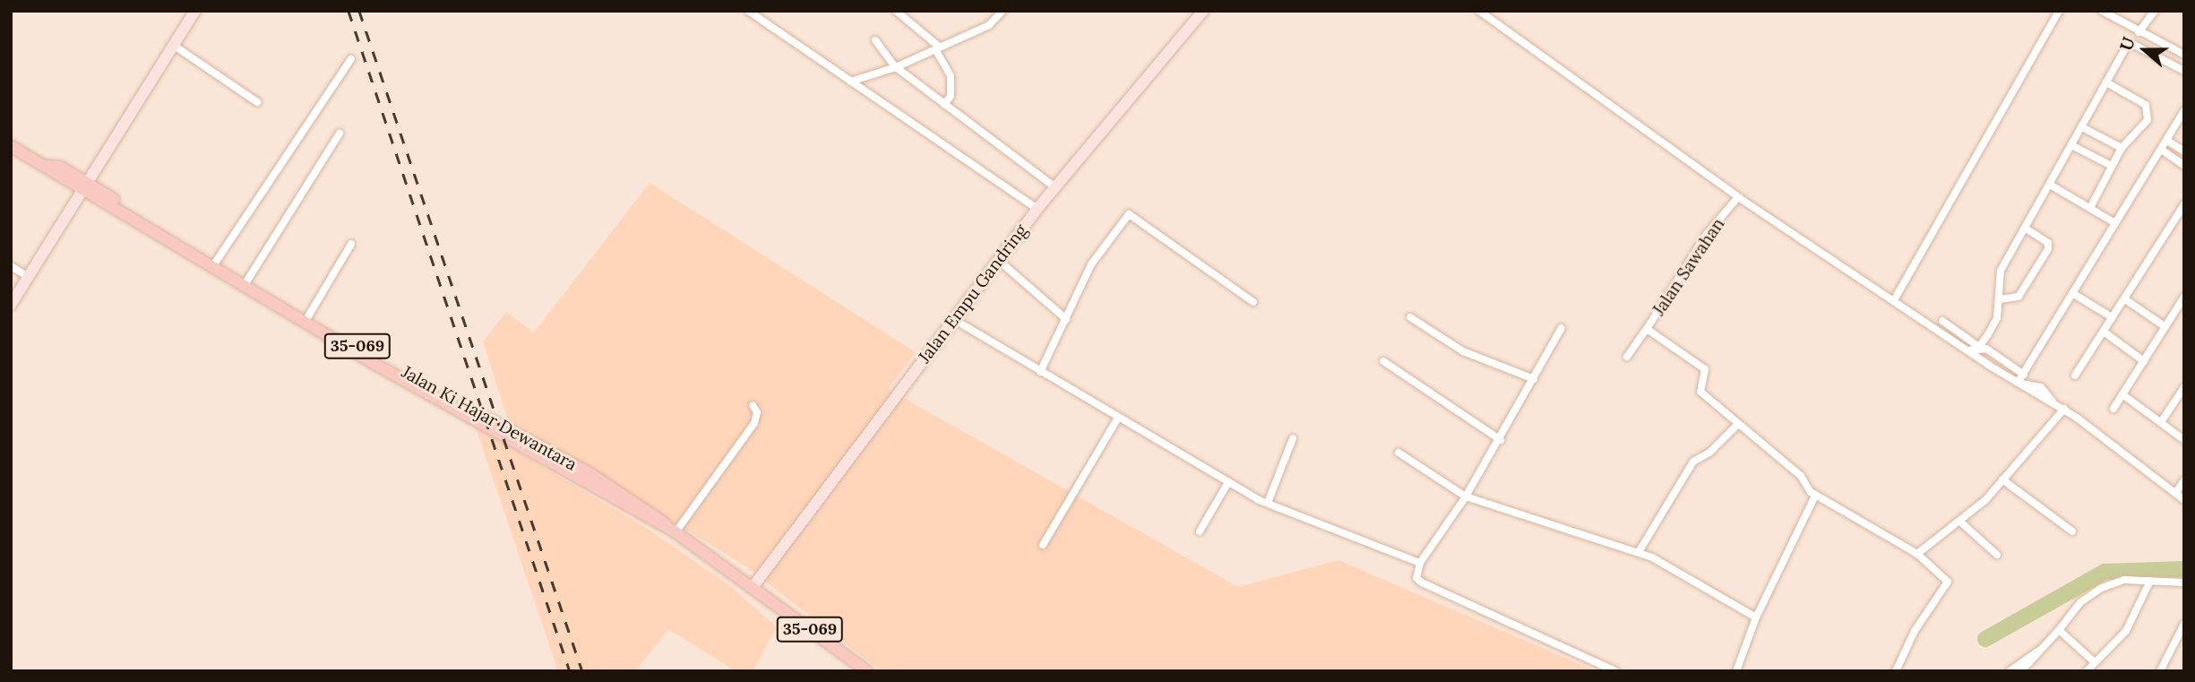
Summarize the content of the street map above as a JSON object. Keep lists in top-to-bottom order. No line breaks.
{"streets":{"main road":["Jalan Empu Gandring","35-069","Jalan Ki Hajar Dewantara"],"street":["Jalan Sawahan"]},"crossings":[["Jalan Empu Gandring","Jalan Ki Hajar Dewantara"]],"north":"left"}
